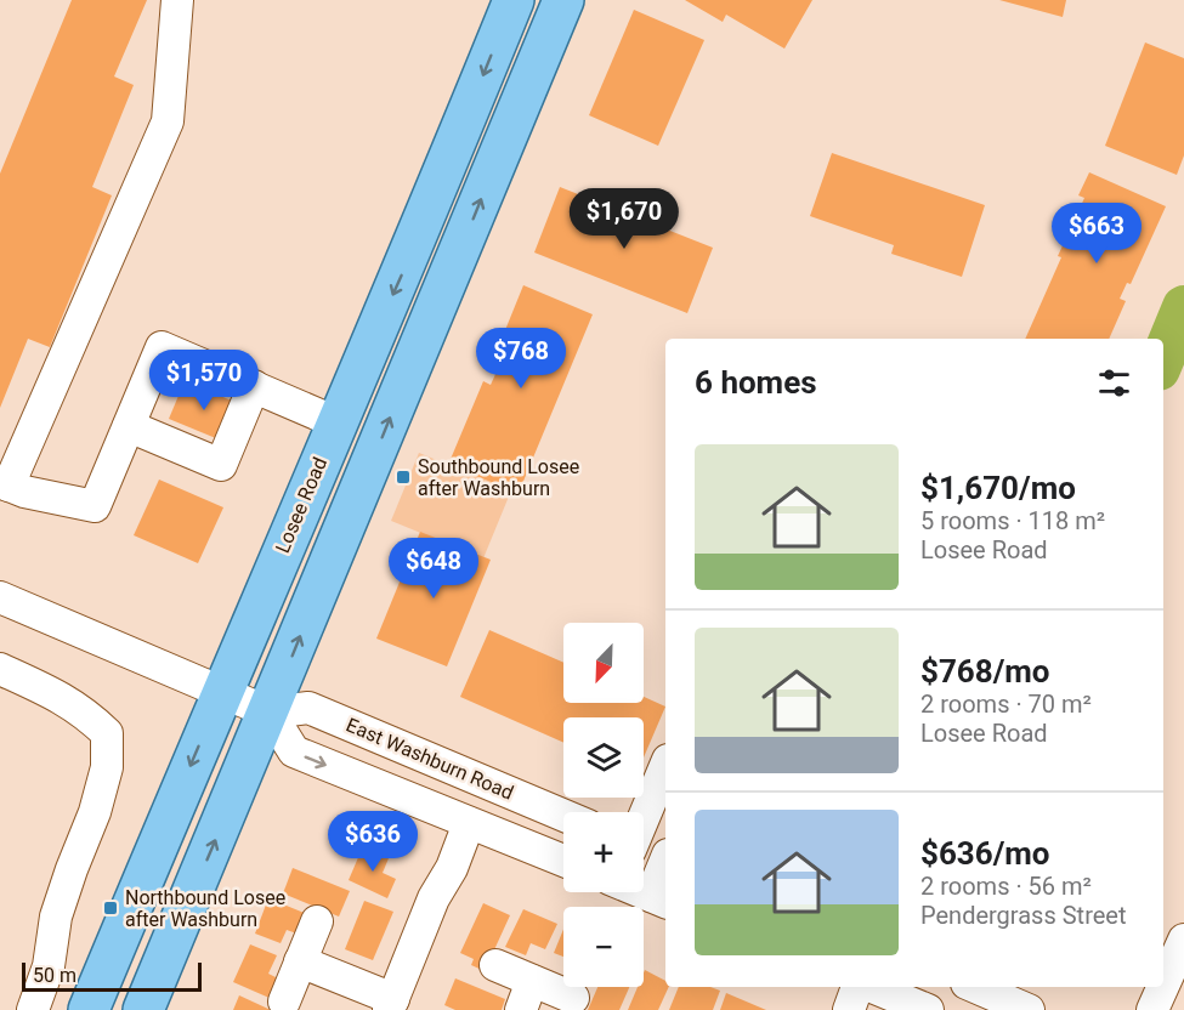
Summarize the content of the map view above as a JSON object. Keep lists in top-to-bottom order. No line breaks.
{"streets":{"main road":["Losee Road"],"street":["East Washburn Road"]},"crossings":[["Losee Road","East Washburn Road"]],"places":{"transit":["Southbound Losee after Washburn","Northbound Losee after Washburn"]},"scale_bar":"50 m","north":"bottom left","page":{"price":["$1,670","$663","$768","$1,570","$648","$636"],"heading":"6 homes","list":[{"name":"$1,670/mo","note":"5 rooms · 118 m² · Losee Road"},{"name":"$768/mo","note":"2 rooms · 70 m² · Losee Road"},{"name":"$636/mo","note":"2 rooms · 56 m² · Pendergrass Street"}],"map_buttons":["+","−"],"scale":"50 m"}}
